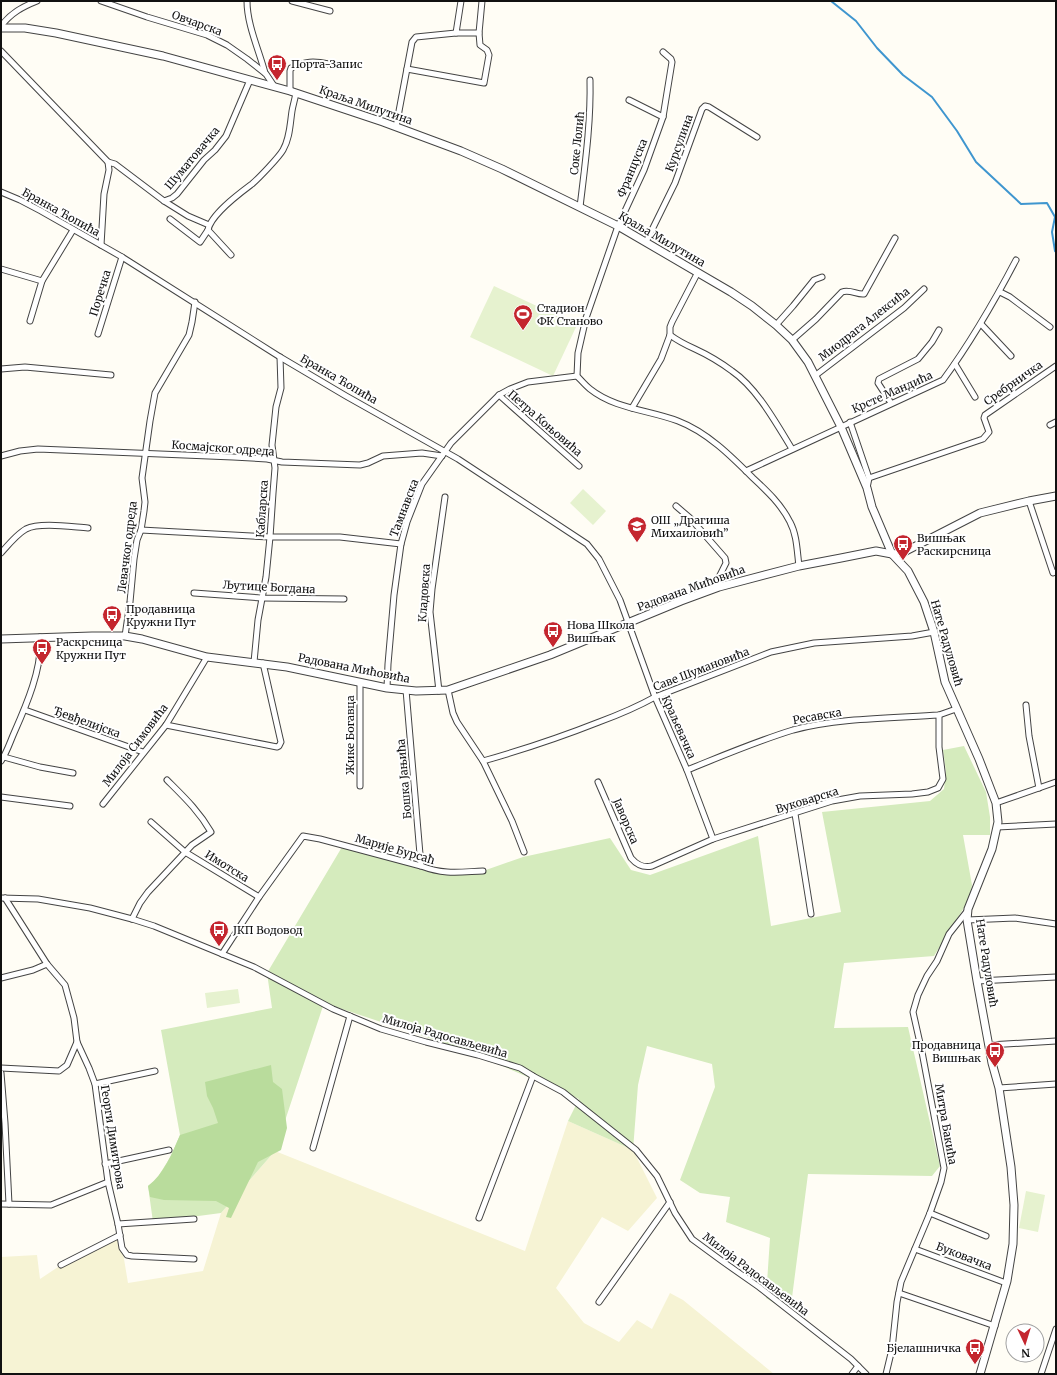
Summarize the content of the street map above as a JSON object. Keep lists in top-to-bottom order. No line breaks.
{"streets":{"street":["Овчарска","Краља Милутина","Соке Лолић","Курсулина","Шуматовачка","Француска","Бранка Ћопића","Поречка","Миодрага Алексића","Сребрничка","Крсте Мандића","Петра Коњовића","Космајског одреда","Тамнавска","Кабларска","Левачког одреда","Љутице Богдана","Радована Мићовића","Кладовска","Нате Радуловић","Саве Шумановића","Ресавска","Ђевђелијска","Краљевачка","Жике Богавца","Милоја Симовића","Бошка Јањића","Вуковарска","Јаворска","Марије Бурсаћ","Имотска","Милоја Радосављевића","Митра Бакића","Георги Димитрова","Буковачка"]},"crossings":[["Овчарска","Краља Милутина"],["Краља Милутина","Соке Лолић"],["Краља Милутина","Курсулина"],["Краља Милутина","Шуматовачка"],["Краља Милутина","Француска"],["Краља Милутина","Миодрага Алексића"],["Краља Милутина","Крсте Мандића"],["Краља Милутина","Радована Мићовића"],["Краља Милутина","Нате Радуловић"],["Француска","Тамнавска"],["Бранка Ћопића","Поречка"],["Бранка Ћопића","Космајског одреда"],["Бранка Ћопића","Тамнавска"],["Бранка Ћопића","Кабларска"],["Бранка Ћопића","Левачког одреда"],["Бранка Ћопића","Радована Мићовића"],["Бранка Ћопића","Краљевачка"],["Петра Коњовића","Тамнавска"],["Космајског одреда","Тамнавска"],["Космајског одреда","Кабларска"],["Космајског одреда","Левачког одреда"],["Тамнавска","Радована Мићовића"],["Кабларска","Љутице Богдана"],["Кабларска","Радована Мићовића"],["Левачког одреда","Радована Мићовића"],["Радована Мићовића","Кладовска"],["Радована Мићовића","Нате Радуловић"],["Радована Мићовића","Краљевачка"],["Радована Мићовића","Жике Богавца"],["Радована Мићовића","Милоја Симовића"],["Радована Мићовића","Бошка Јањића"],["Нате Радуловић","Саве Шумановића"],["Нате Радуловић","Ресавска"],["Нате Радуловић","Митра Бакића"],["Нате Радуловић","Буковачка"],["Саве Шумановића","Краљевачка"],["Ресавска","Краљевачка"],["Ресавска","Вуковарска"],["Ђевђелијска","Милоја Симовића"],["Краљевачка","Вуковарска"],["Бошка Јањића","Марије Бурсаћ"],["Вуковарска","Јаворска"],["Марије Бурсаћ","Имотска"],["Милоја Радосављевића","Георги Димитрова"],["Митра Бакића","Буковачка"]],"places":{"bus stop":["Порта-Запис","Вишњак Раскирсница","Продавница Кружни Пут","Нова Школа Вишњак","Раскрсница Кружни Пут","ЈКП Водовод","Продавница Вишњак","Бјелашничка"],"sports":["Стадион ФК Станово"],"school or university":["ОШ „Драгиша Михаиловић”"]},"north":"bottom"}
